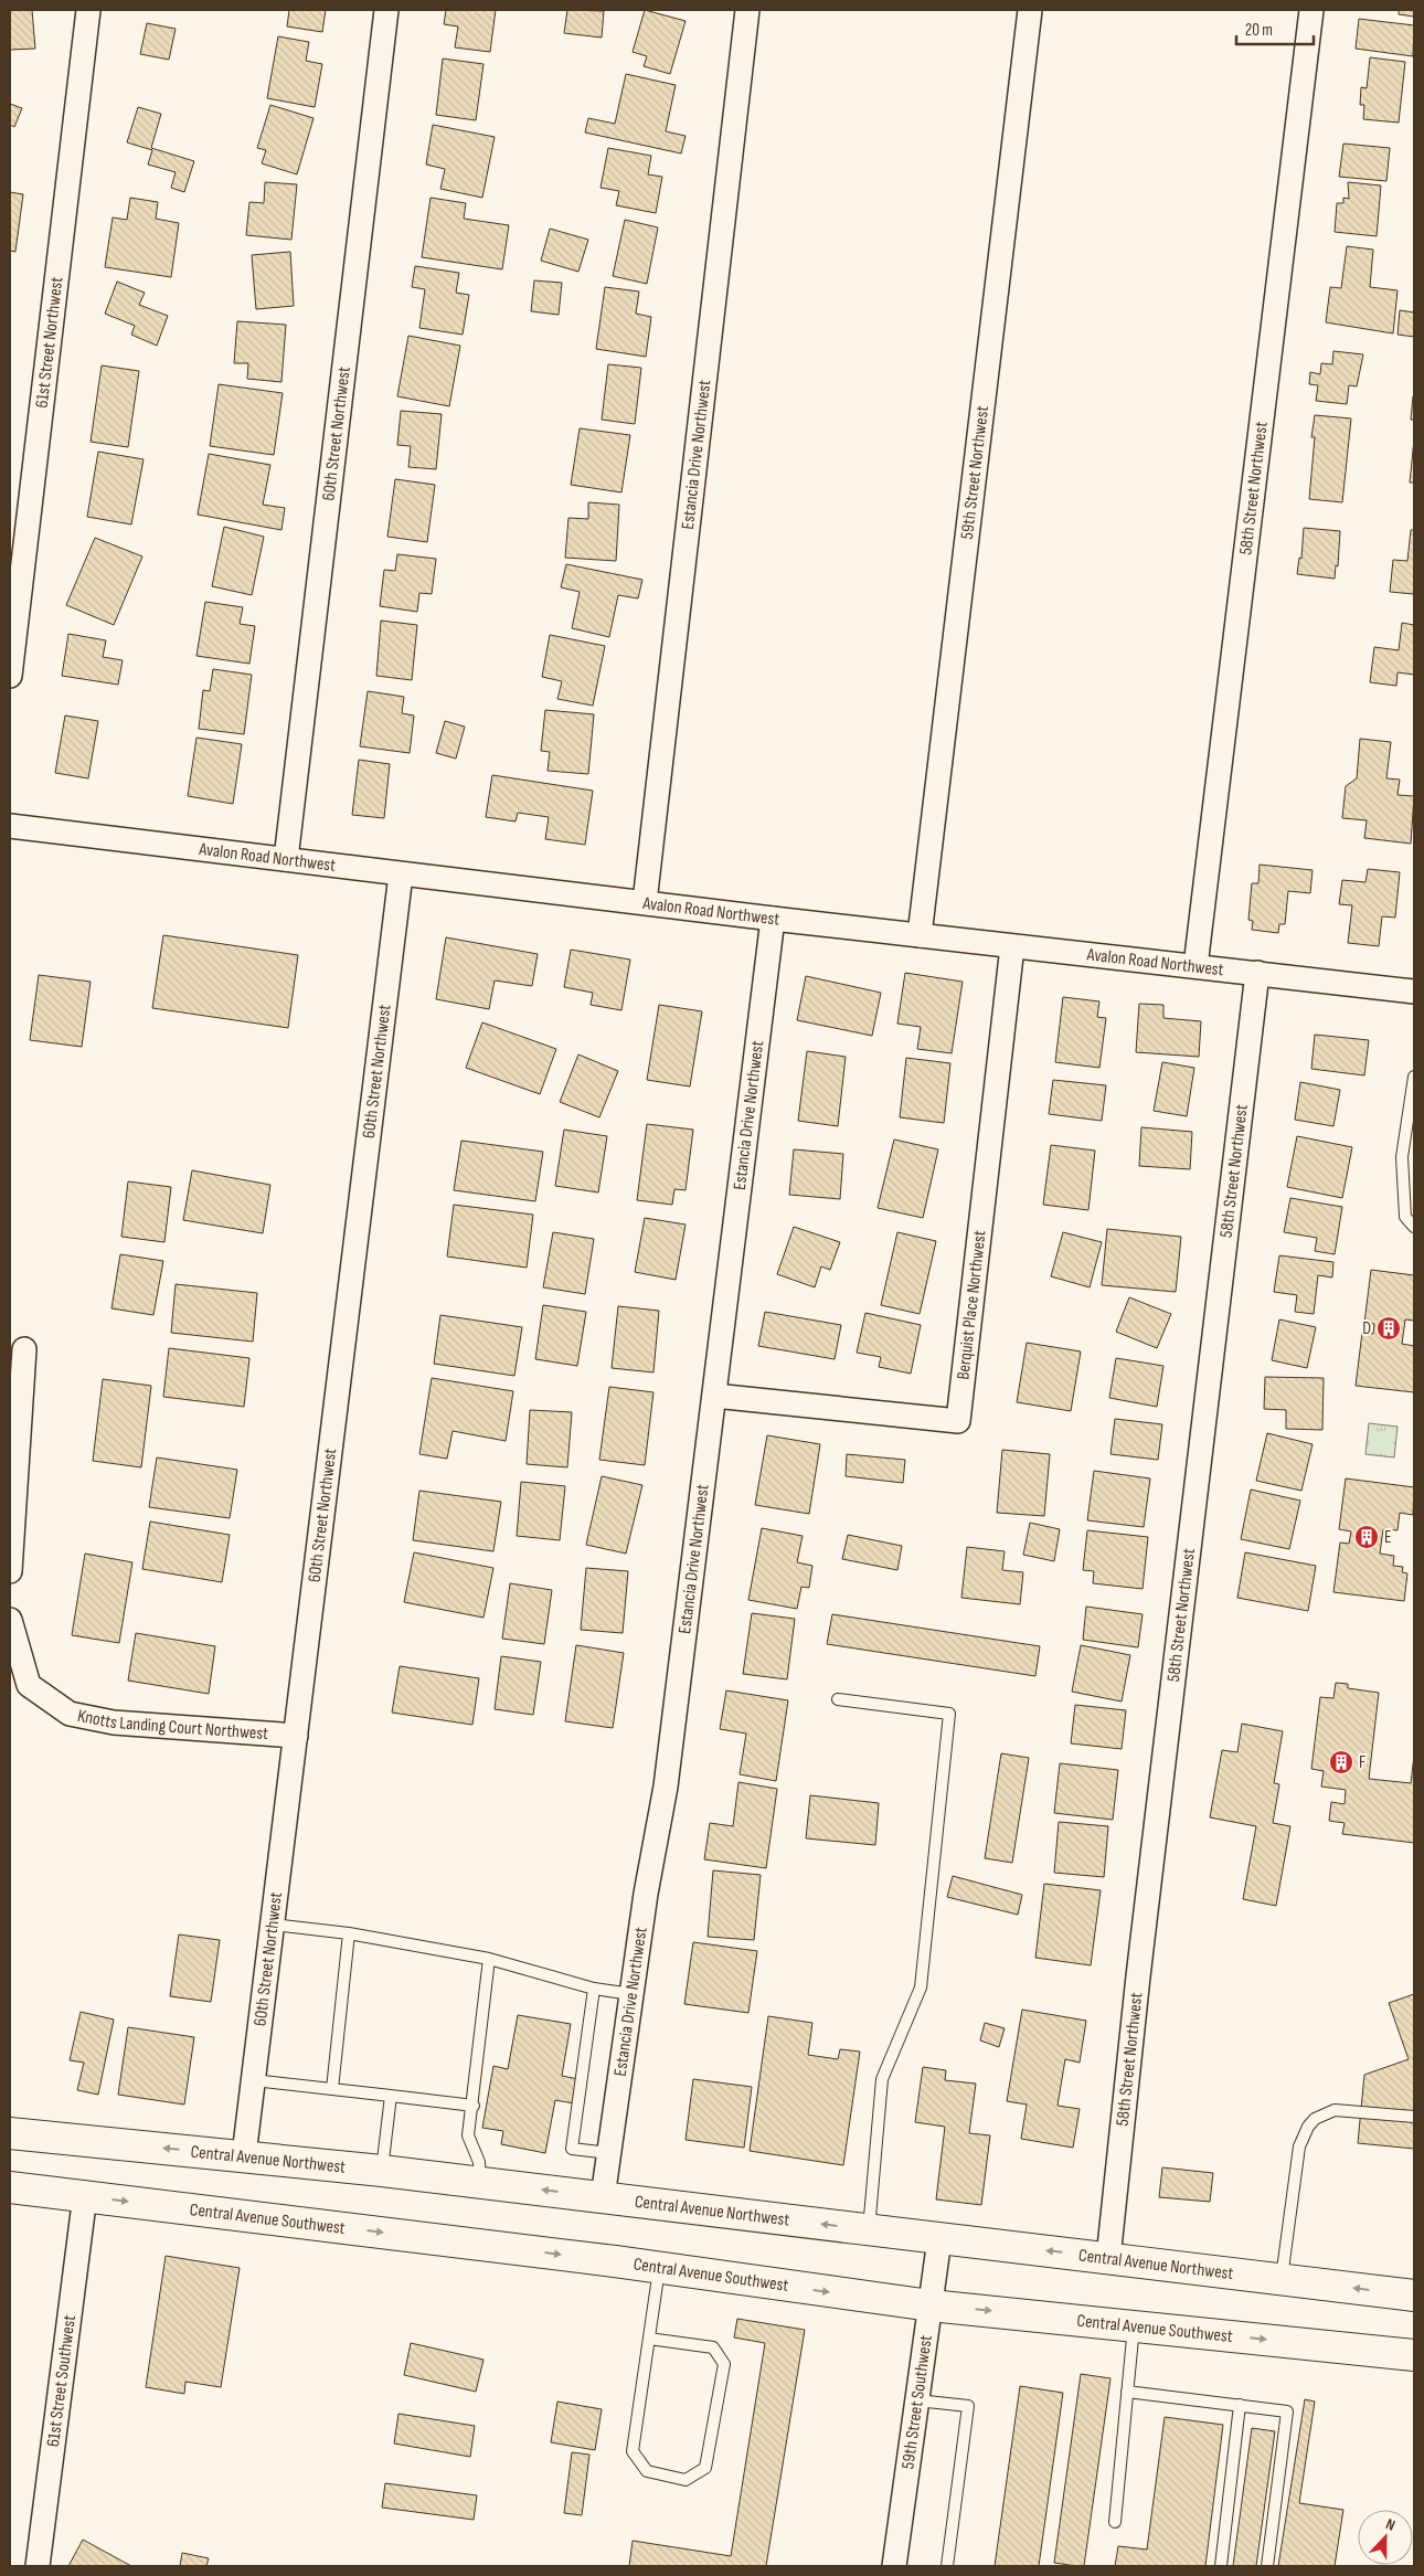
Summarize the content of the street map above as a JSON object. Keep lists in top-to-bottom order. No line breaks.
{"streets":{"main road":["Central Avenue Northwest","Central Avenue Southwest"],"street":["61st Street Northwest","60th Street Northwest","Estancia Drive Northwest","59th Street Northwest","58th Street Northwest","Avalon Road Northwest","Berquist Place Northwest","Knotts Landing Court Northwest","61st Street Southwest","59th Street Southwest"]},"crossings":[["60th Street Northwest","Avalon Road Northwest"],["60th Street Northwest","Knotts Landing Court Northwest"],["60th Street Northwest","Central Avenue Northwest"],["Estancia Drive Northwest","Avalon Road Northwest"],["Estancia Drive Northwest","Berquist Place Northwest"],["Estancia Drive Northwest","Central Avenue Northwest"],["59th Street Northwest","Avalon Road Northwest"],["58th Street Northwest","Avalon Road Northwest"],["58th Street Northwest","Central Avenue Northwest"],["Avalon Road Northwest","Berquist Place Northwest"],["Central Avenue Northwest","59th Street Southwest"],["Central Avenue Southwest","61st Street Southwest"],["Central Avenue Southwest","59th Street Southwest"]],"one_way":["Central Avenue Northwest","Central Avenue Southwest"],"places":{"building":["D","E","F"]},"scale_bar":"20 m","north":"top"}
